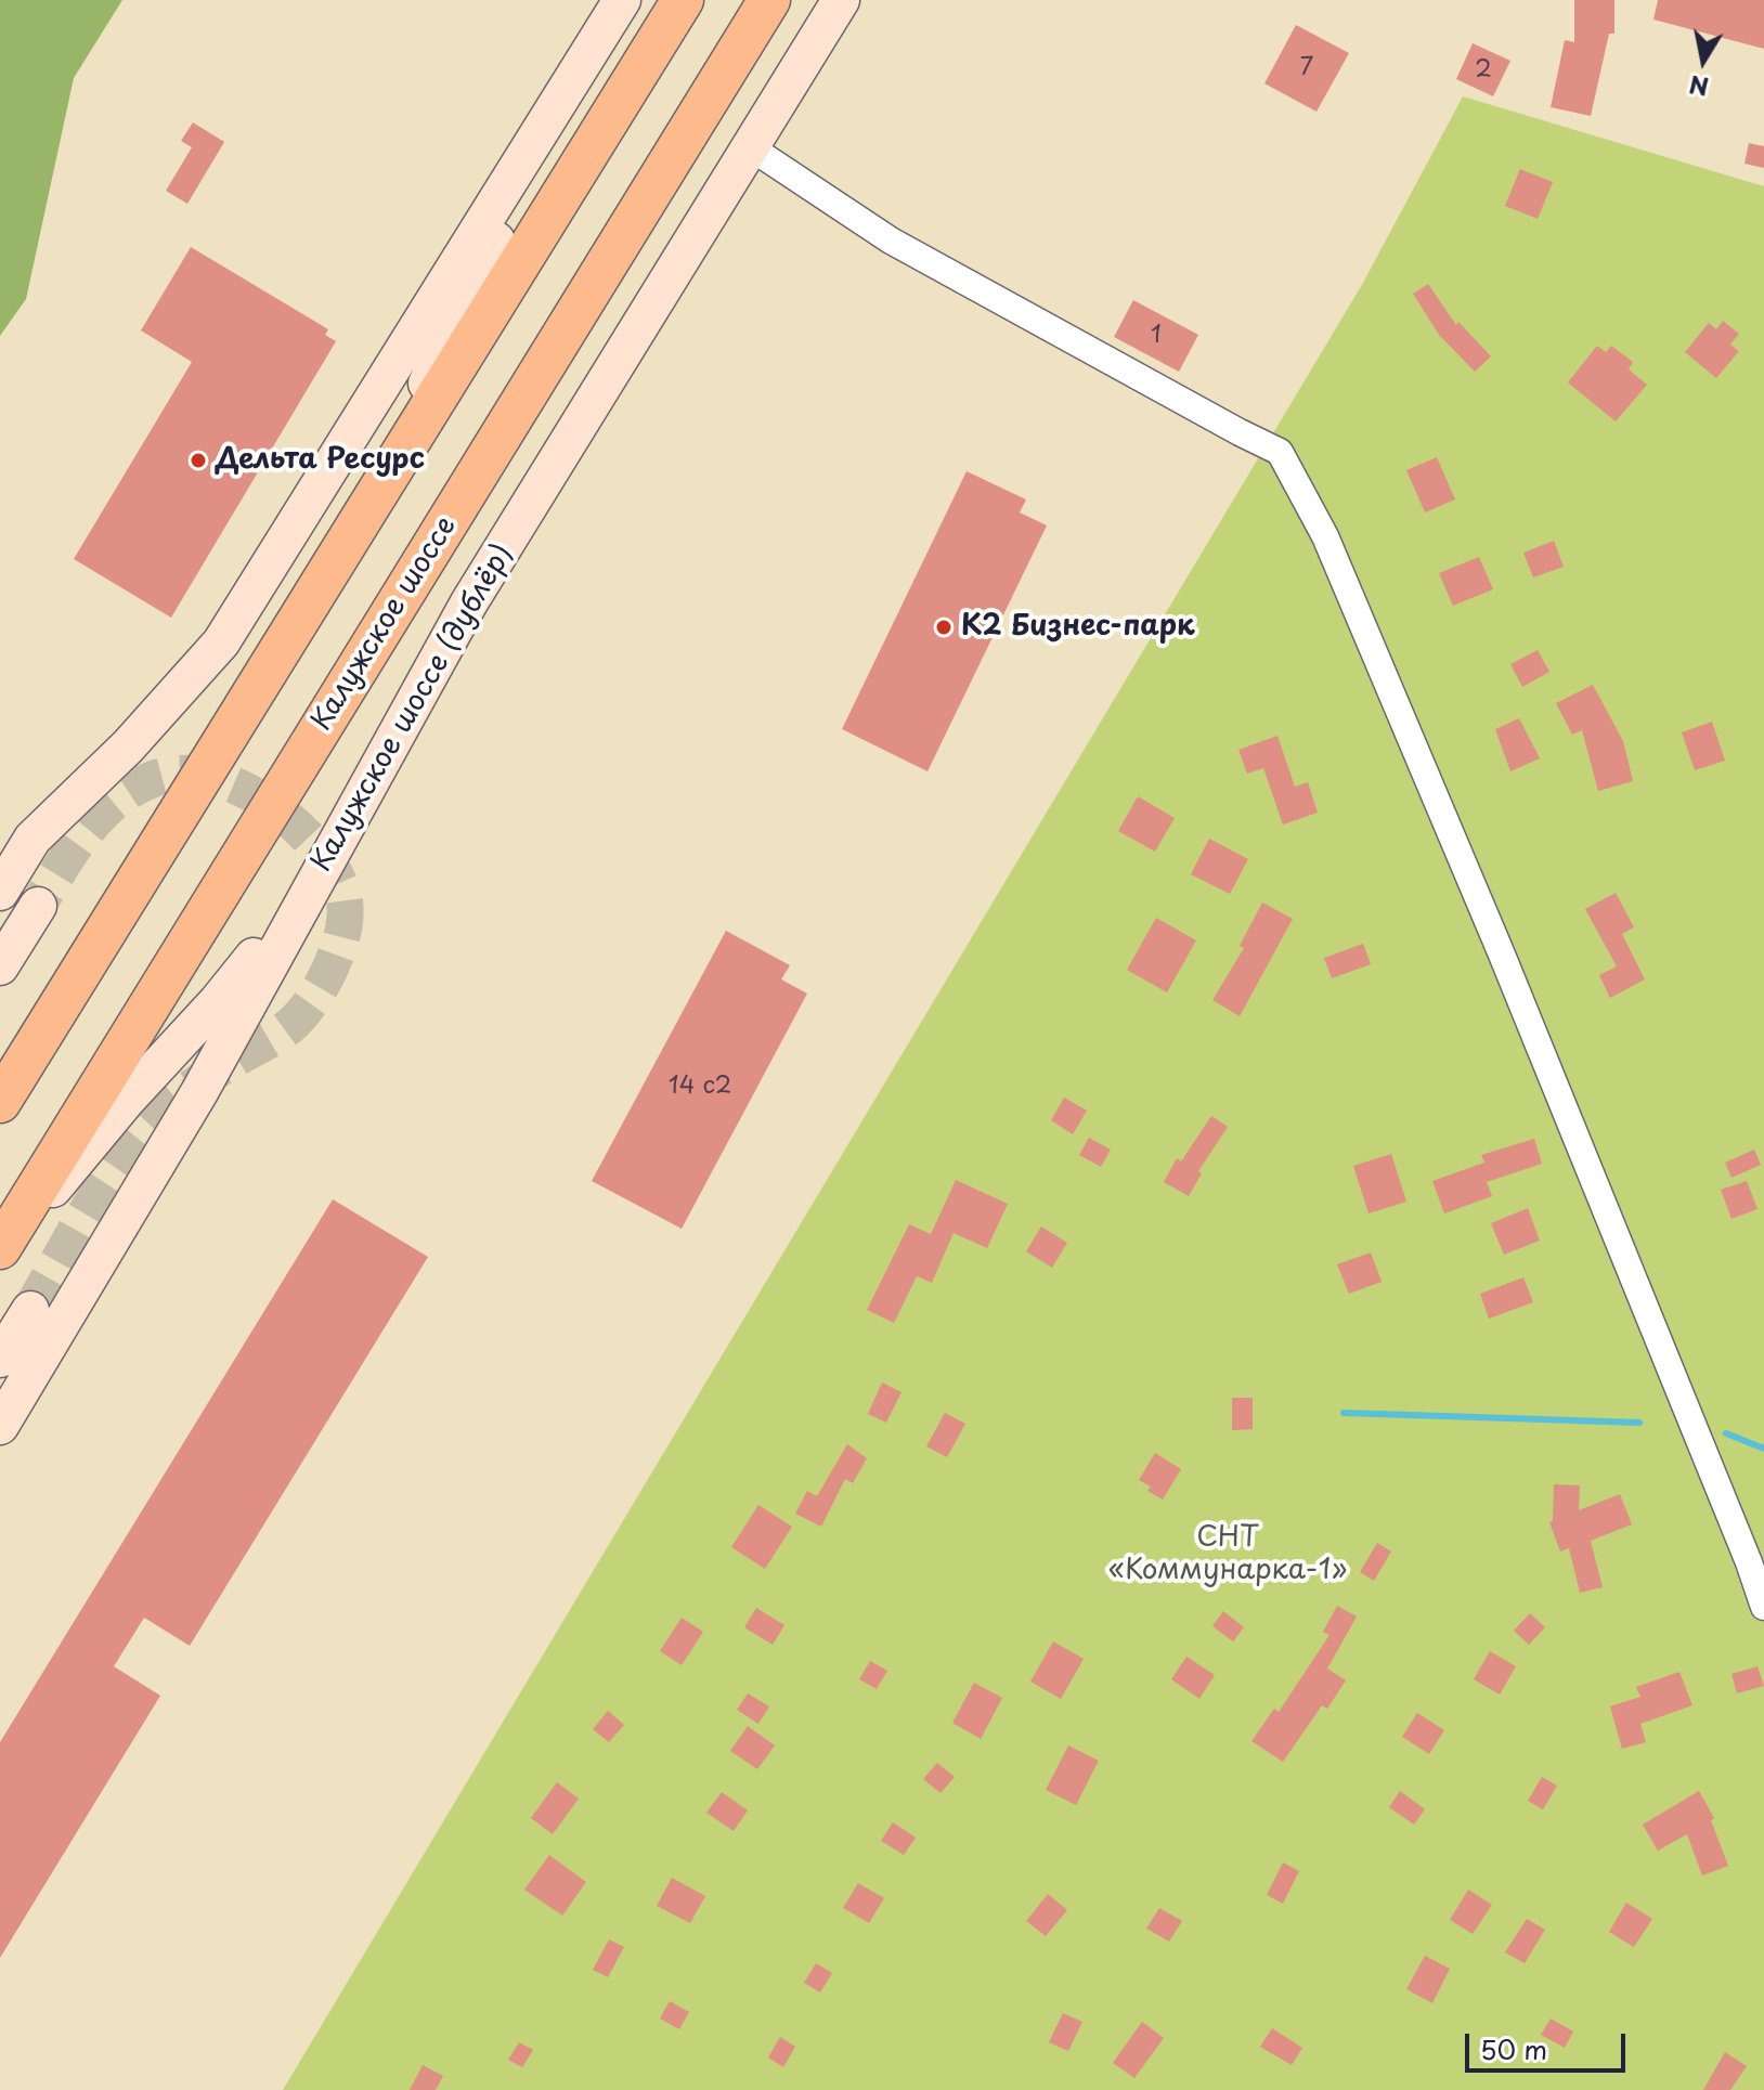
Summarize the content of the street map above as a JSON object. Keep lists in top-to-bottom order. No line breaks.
{"streets":{"highway":["Калужское шоссе"],"main road":["Калужское шоссе (дублёр)"]},"parks":["СНТ «Коммунарка-1»"],"places":["Дельта Ресурс","К2 Бизнес-парк"],"house_numbers":["7","2","1","14 с2"],"scale_bar":"50 m","north":"bottom"}
